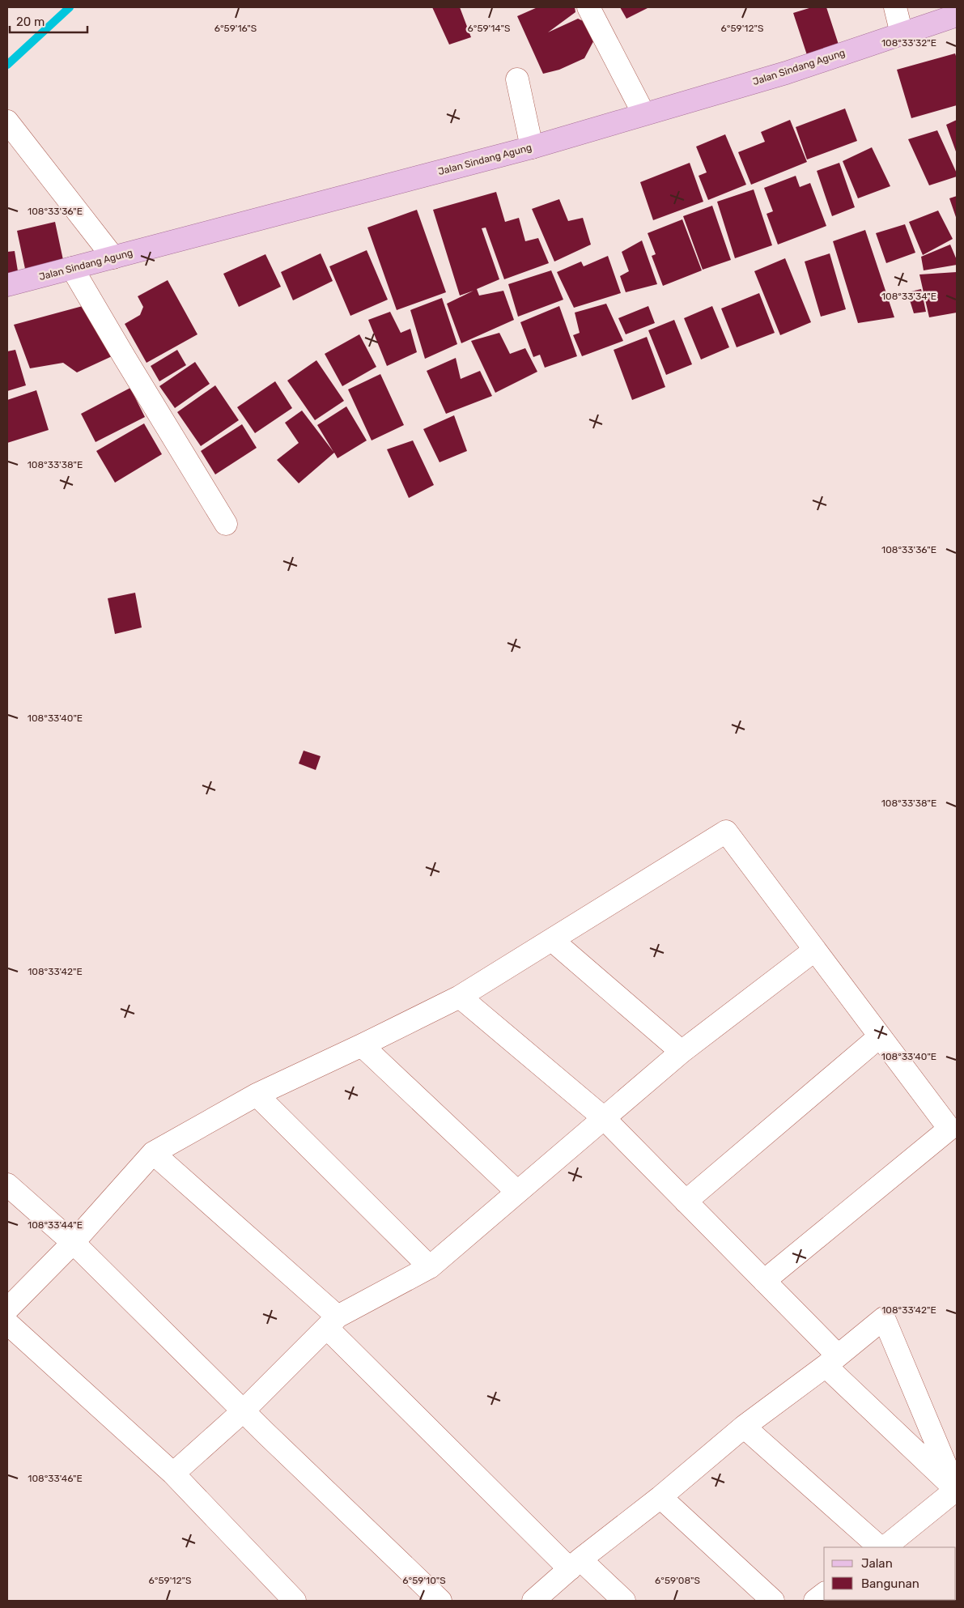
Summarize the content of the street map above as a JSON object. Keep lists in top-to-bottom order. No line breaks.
{"streets":{"main road":["Jalan Sindang Agung"]},"legend":["Jalan","Bangunan"],"scale_bar":"20 m","coordinates":["6°59'16\"S","6°59'14\"S","6°59'12\"S","108°33'32\"E","108°33'36\"E","108°33'34\"E","108°33'38\"E","108°33'40\"E","108°33'42\"E","108°33'44\"E","108°33'46\"E","6°59'10\"S","6°59'08\"S"]}
